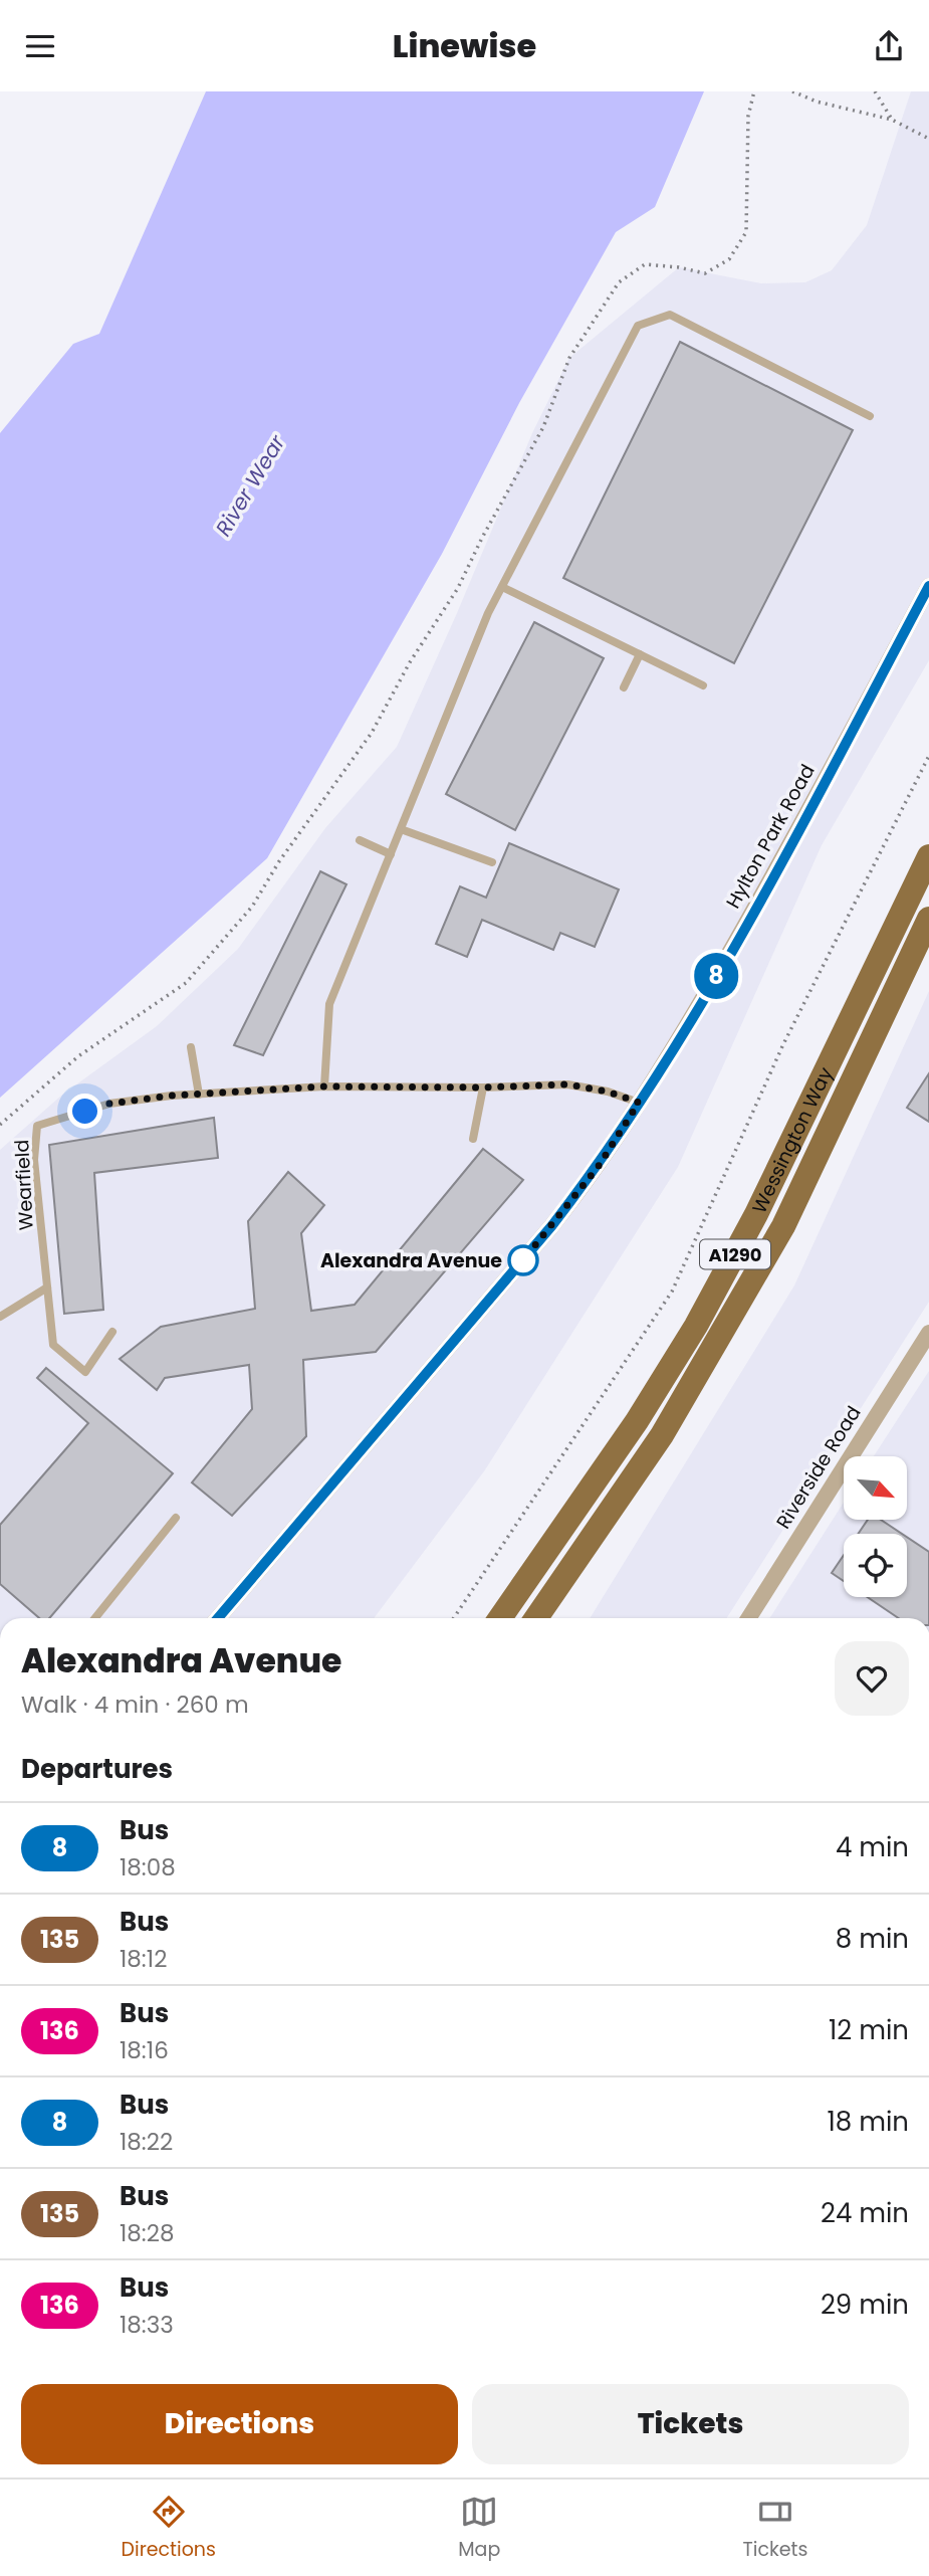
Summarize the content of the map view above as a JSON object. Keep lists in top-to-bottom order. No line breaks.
{"streets":{"main road":["Wessington Way","A1290"],"street":["Hylton Park Road","Riverside Road"],"lane":["Wearfield"]},"crossings":[["Hylton Park Road","Wearfield"]],"water":["River Wear"],"places":["Alexandra Avenue"],"lines":["bus line 8"],"north":"bottom right","page":{"header":"Linewise","on_map":"8","heading":[["Alexandra Avenue","Walk · 4 min · 260 m"],"Departures"],"list":[{"mark":"8","name":"Bus","note":"18:08","value":"4 min"},{"mark":"135","name":"Bus","note":"18:12","value":"8 min"},{"mark":"136","name":"Bus","note":"18:16","value":"12 min"},{"mark":"8","name":"Bus","note":"18:22","value":"18 min"},{"mark":"135","name":"Bus","note":"18:28","value":"24 min"},{"mark":"136","name":"Bus","note":"18:33","value":"29 min"}],"buttons":["Directions","Tickets"],"tabs":["Directions","Map","Tickets"]}}
